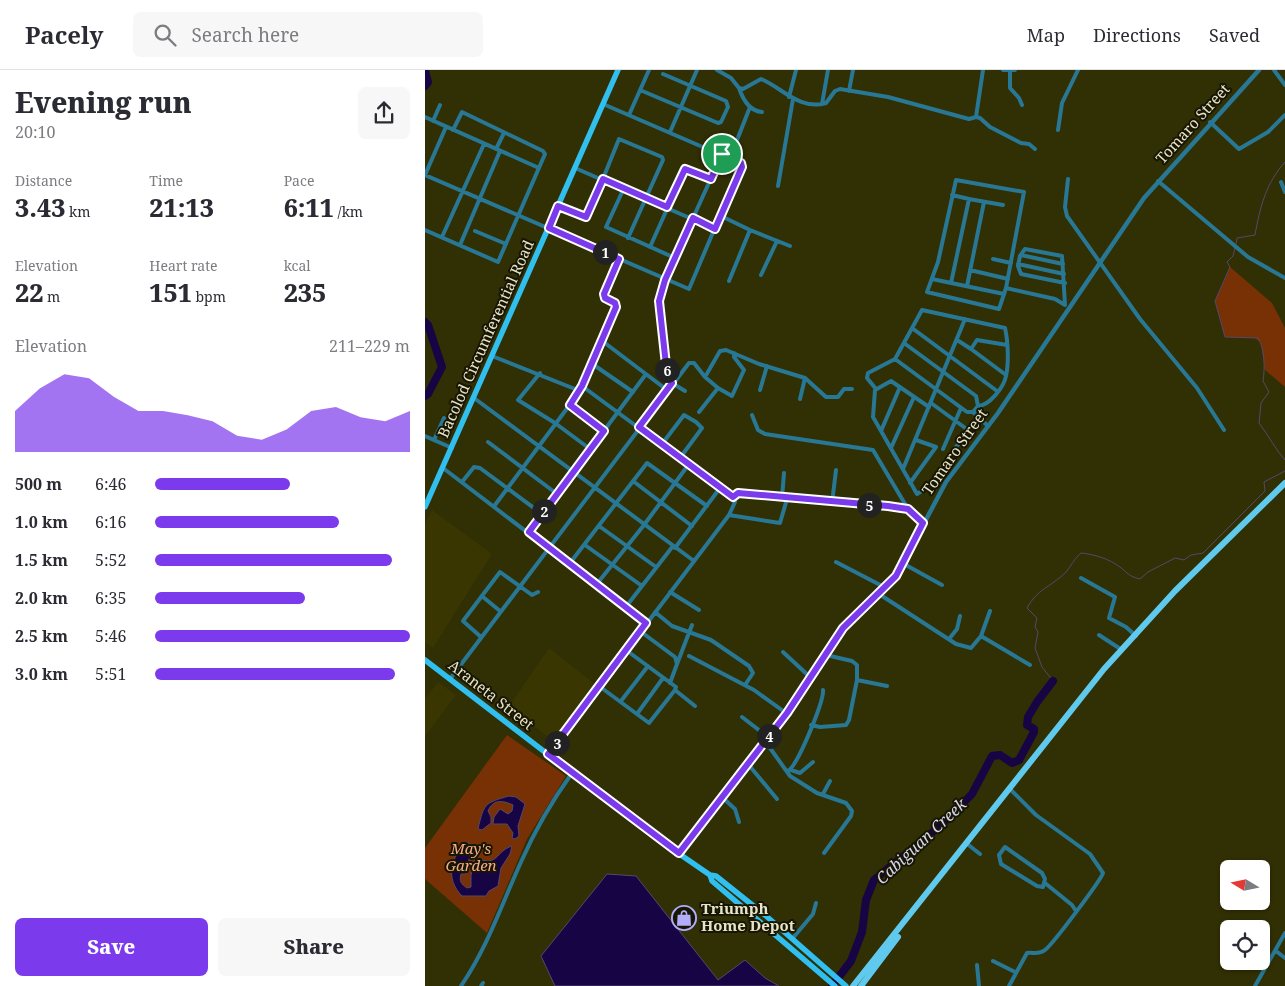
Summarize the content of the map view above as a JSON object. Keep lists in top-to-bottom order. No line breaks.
{"streets":{"main road":["Bacolod Circumferential Road","Araneta Street"],"street":["Tomaro Street"]},"crossings":[["Tomaro Street","Araneta Street"]],"water":["Cabiguan Creek"],"parks":["May's Garden"],"places":{"shop":["Triumph Home Depot"]},"north":"left","page":{"header":"Pacely","search":"Search here","nav":["Map","Directions","Saved"],"heading":["Evening run","20:10"],"stats":[["Distance","3.43 km"],["Time","21:13"],["Pace","6:11 /km"],["Elevation","22 m"],["Heart rate","151 bpm"],["kcal","235"]],"pins":["1","6","5","2","4","3"],"chart":["Elevation","211–229 m"],"list":[{"name":"500 m","note":"6:46"},{"name":"1.0 km","note":"6:16"},{"name":"1.5 km","note":"5:52"},{"name":"2.0 km","note":"6:35"},{"name":"2.5 km","note":"5:46"},{"name":"3.0 km","note":"5:51"}],"buttons":["Save","Share"]}}
